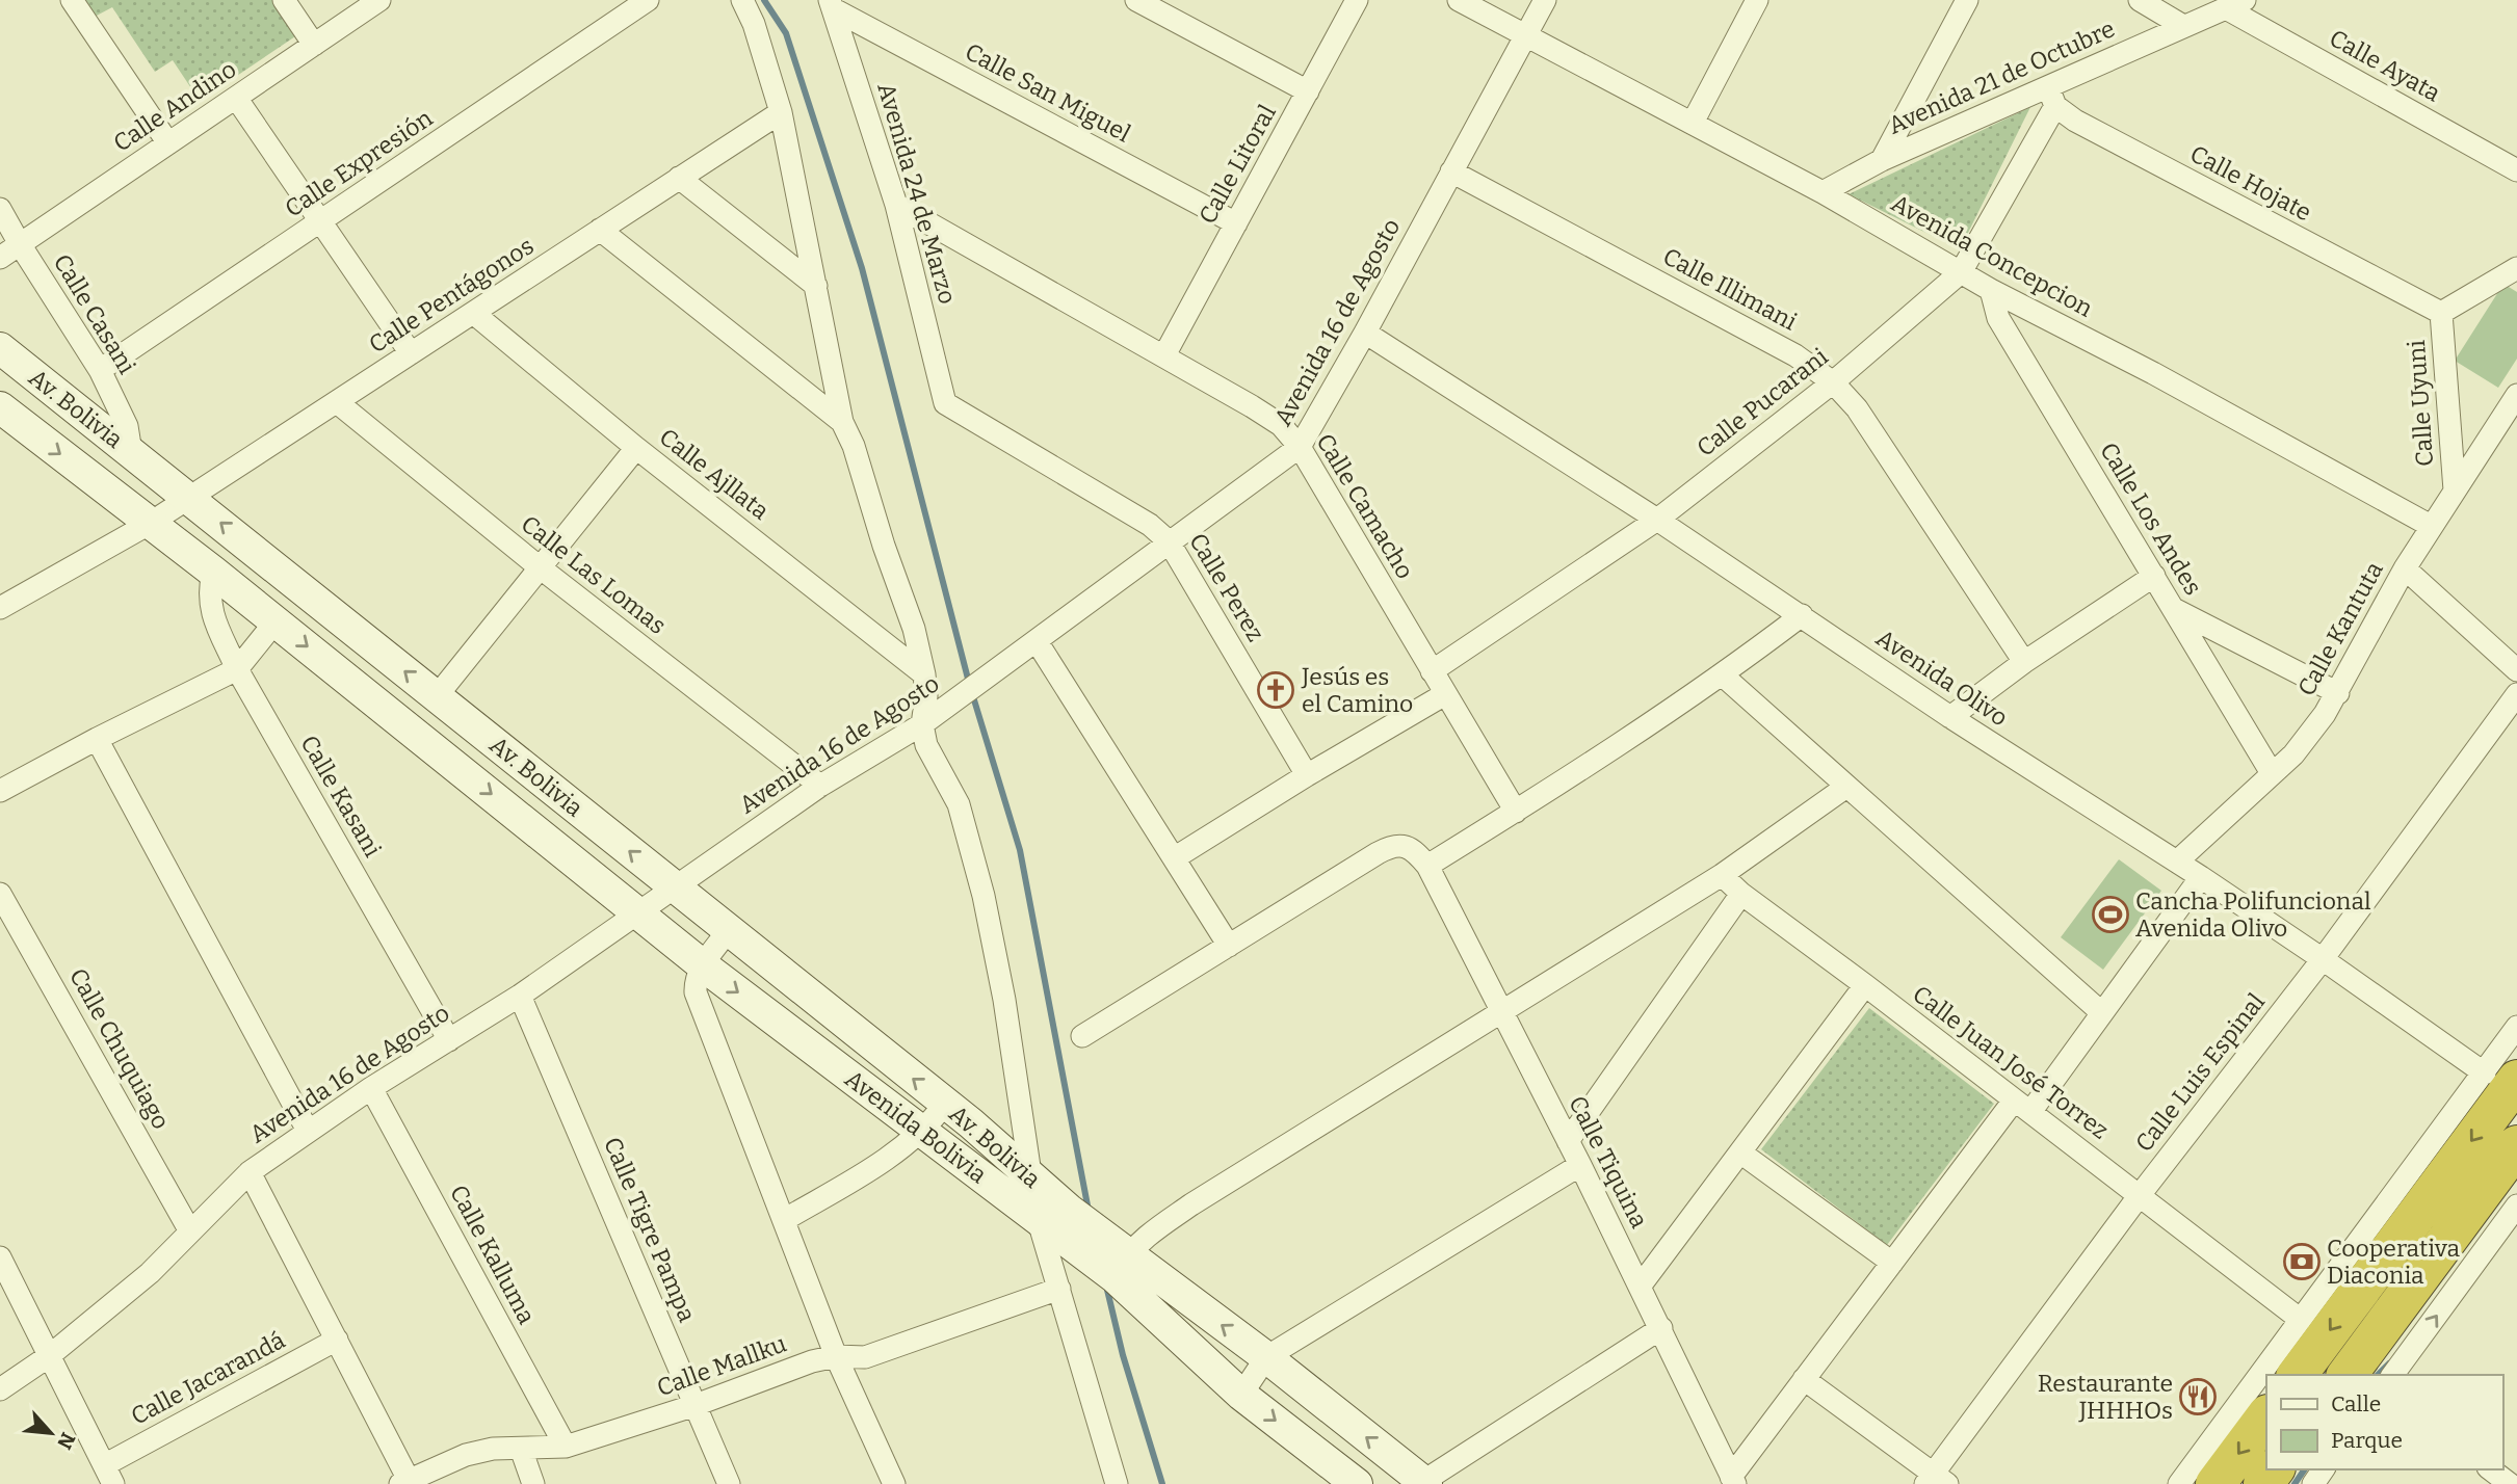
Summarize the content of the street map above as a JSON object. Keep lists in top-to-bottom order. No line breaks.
{"streets":{"street":["Calle Ayata","Avenida 21 de Octubre","Calle San Miguel","Calle Andino","Calle Expresión","Calle Litoral","Calle Hojate","Avenida 24 de Marzo","Avenida Concepcion","Calle Illimani","Calle Pentágonos","Calle Casani","Avenida 16 de Agosto","Calle Pucarani","Calle Uyuni","Av. Bolivia","Calle Ajllata","Calle Camacho","Calle Los Andes","Calle Las Lomas","Calle Perez","Calle Kantuta","Avenida Olivo","Calle Kasani","Calle Chuquiago","Calle Juan José Torrez","Calle Luis Espinal","Avenida Bolivia","Calle Tiquina","Calle Tigre Pampa","Calle Kalluma","Calle Mallku","Calle Jacarandá"]},"crossings":[["Calle Ayata","Avenida 21 de Octubre"],["Avenida 21 de Octubre","Calle Hojate"],["Avenida 21 de Octubre","Avenida Concepcion"],["Avenida 21 de Octubre","Calle Pucarani"],["Calle San Miguel","Calle Litoral"],["Calle San Miguel","Avenida 24 de Marzo"],["Calle Andino","Calle Casani"],["Calle Expresión","Calle Casani"],["Calle Litoral","Calle Camacho"],["Calle Hojate","Calle Pucarani"],["Calle Hojate","Calle Uyuni"],["Avenida 24 de Marzo","Calle Camacho"],["Avenida 24 de Marzo","Calle Perez"],["Avenida Concepcion","Avenida 16 de Agosto"],["Avenida Concepcion","Calle Pucarani"],["Avenida Concepcion","Calle Los Andes"],["Avenida Concepcion","Calle Kantuta"],["Calle Illimani","Avenida 16 de Agosto"],["Calle Illimani","Calle Pucarani"],["Calle Pentágonos","Av. Bolivia"],["Calle Pentágonos","Calle Ajllata"],["Calle Pentágonos","Calle Las Lomas"],["Calle Casani","Av. Bolivia"],["Avenida 16 de Agosto","Av. Bolivia"],["Avenida 16 de Agosto","Calle Camacho"],["Avenida 16 de Agosto","Calle Las Lomas"],["Avenida 16 de Agosto","Calle Perez"],["Avenida 16 de Agosto","Avenida Olivo"],["Avenida 16 de Agosto","Calle Kasani"],["Avenida 16 de Agosto","Calle Chuquiago"],["Avenida 16 de Agosto","Avenida Bolivia"],["Avenida 16 de Agosto","Calle Tigre Pampa"],["Avenida 16 de Agosto","Calle Kalluma"],["Calle Pucarani","Calle Camacho"],["Calle Pucarani","Avenida Olivo"],["Calle Uyuni","Calle Kantuta"],["Av. Bolivia","Calle Kasani"],["Av. Bolivia","Avenida Bolivia"],["Calle Los Andes","Calle Kantuta"],["Calle Kantuta","Avenida Olivo"],["Avenida Olivo","Calle Luis Espinal"],["Calle Juan José Torrez","Calle Luis Espinal"],["Calle Tigre Pampa","Calle Mallku"],["Calle Kalluma","Calle Mallku"]],"places":{"church":["Jesús es el Camino"],"sports":["Cancha Polifuncional Avenida Olivo"],"bank":["Cooperativa Diaconia"],"restaurant":["Restaurante JHHHOs"]},"legend":["Calle","Parque"],"north":"bottom right"}
